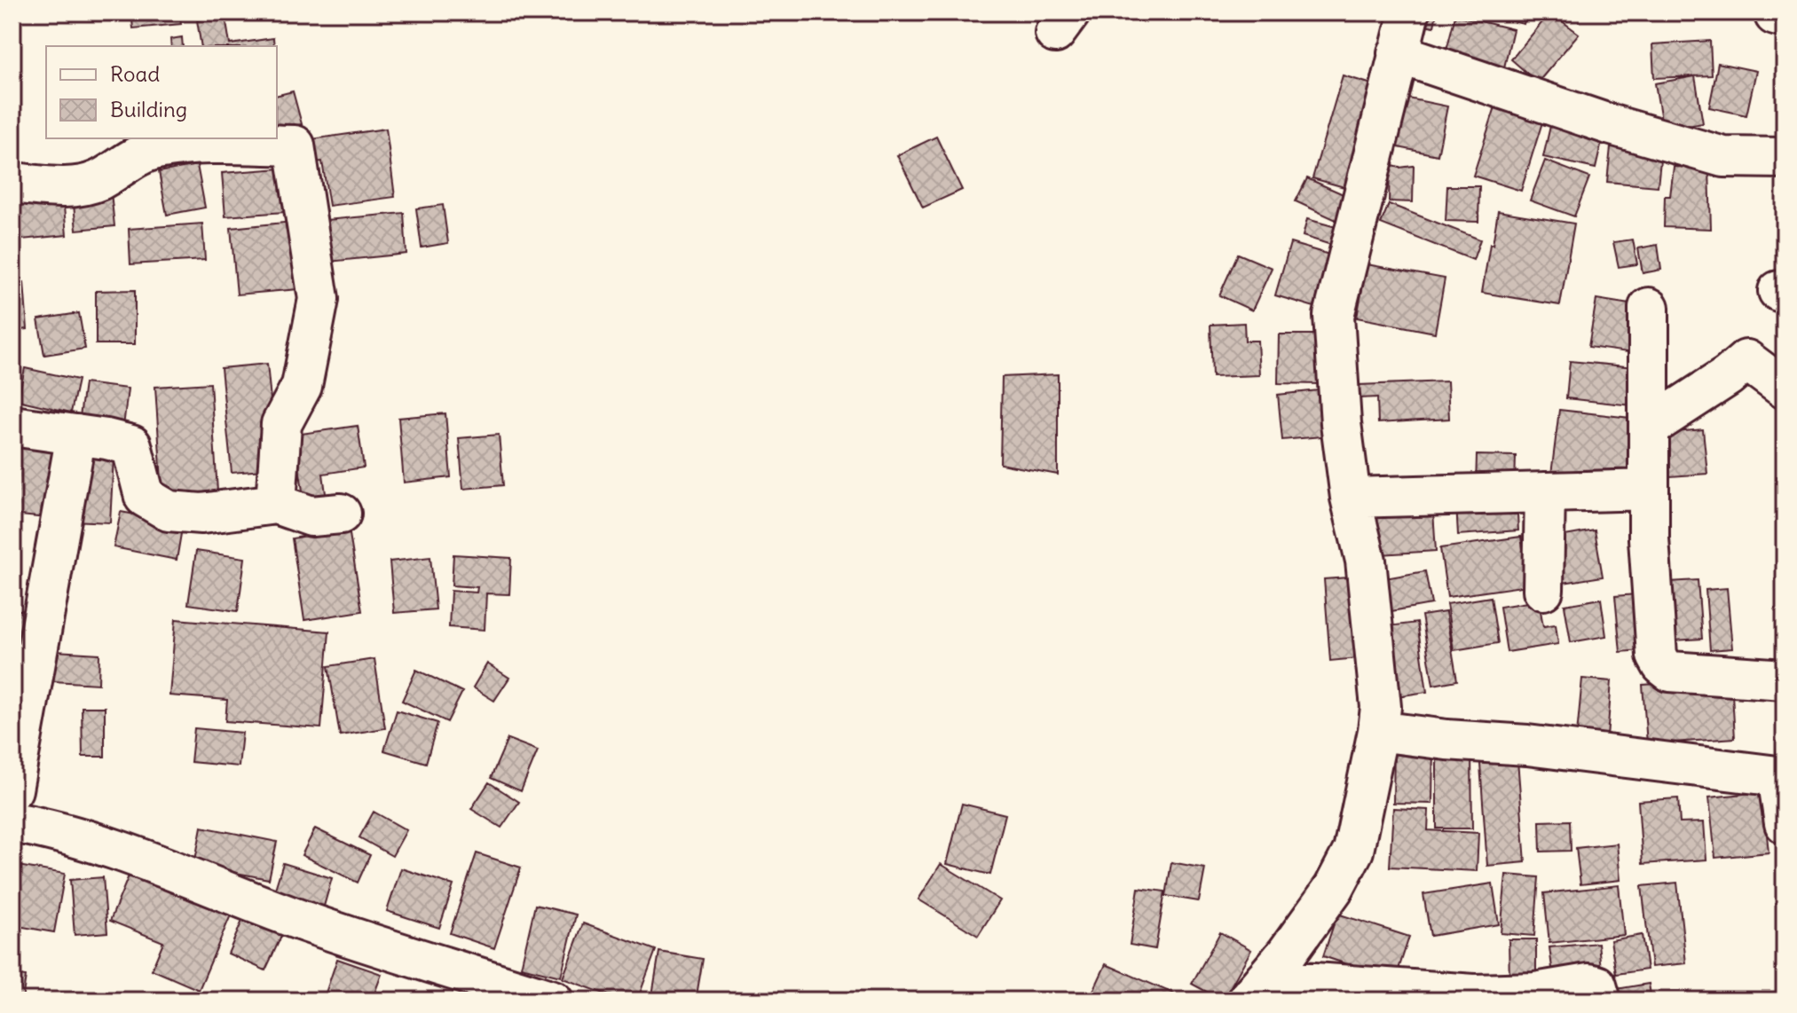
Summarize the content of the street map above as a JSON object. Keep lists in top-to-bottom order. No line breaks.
{"legend":["Road","Building"]}
